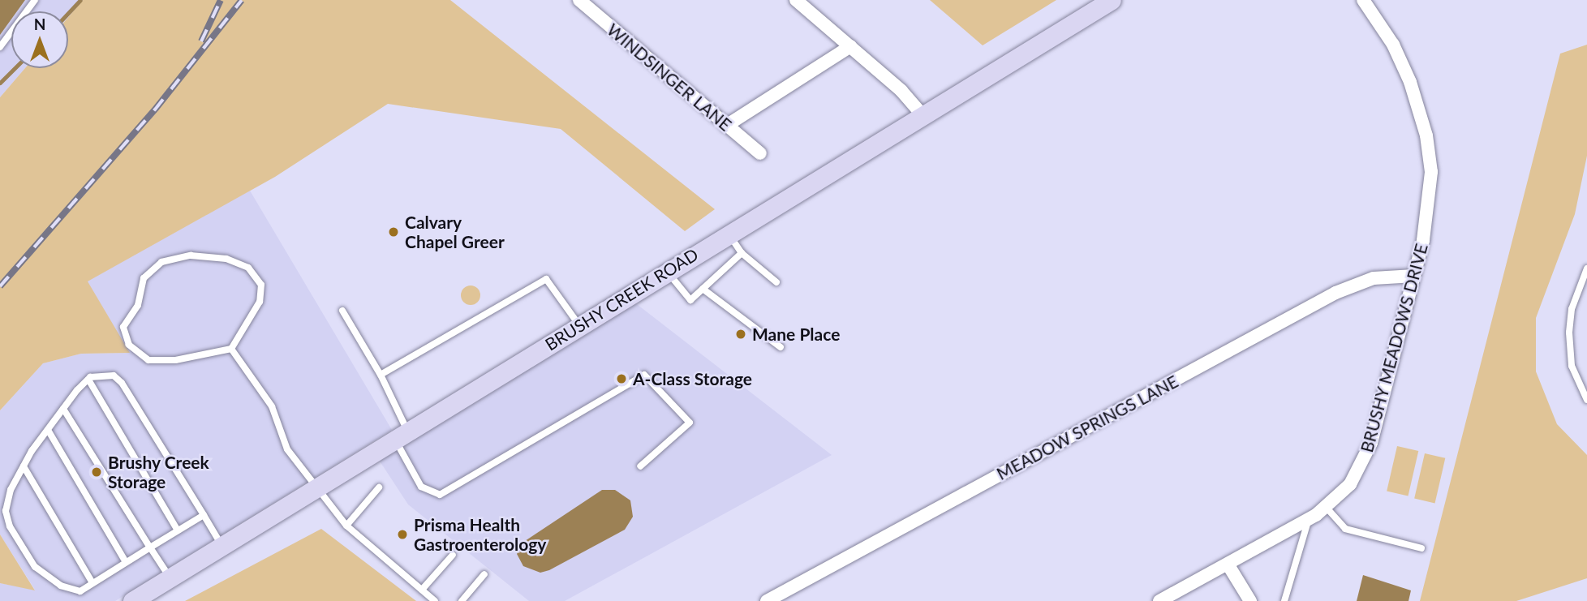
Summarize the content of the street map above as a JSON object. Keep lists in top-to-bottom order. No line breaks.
{"streets":{"main road":["BRUSHY CREEK ROAD"],"street":["WINDSINGER LANE","BRUSHY MEADOWS DRIVE","MEADOW SPRINGS LANE"]},"crossings":[["BRUSHY MEADOWS DRIVE","MEADOW SPRINGS LANE"]],"places":["Calvary Chapel Greer","Mane Place","A-Class Storage","Brushy Creek Storage","Prisma Health Gastroenterology"],"north":"top"}
